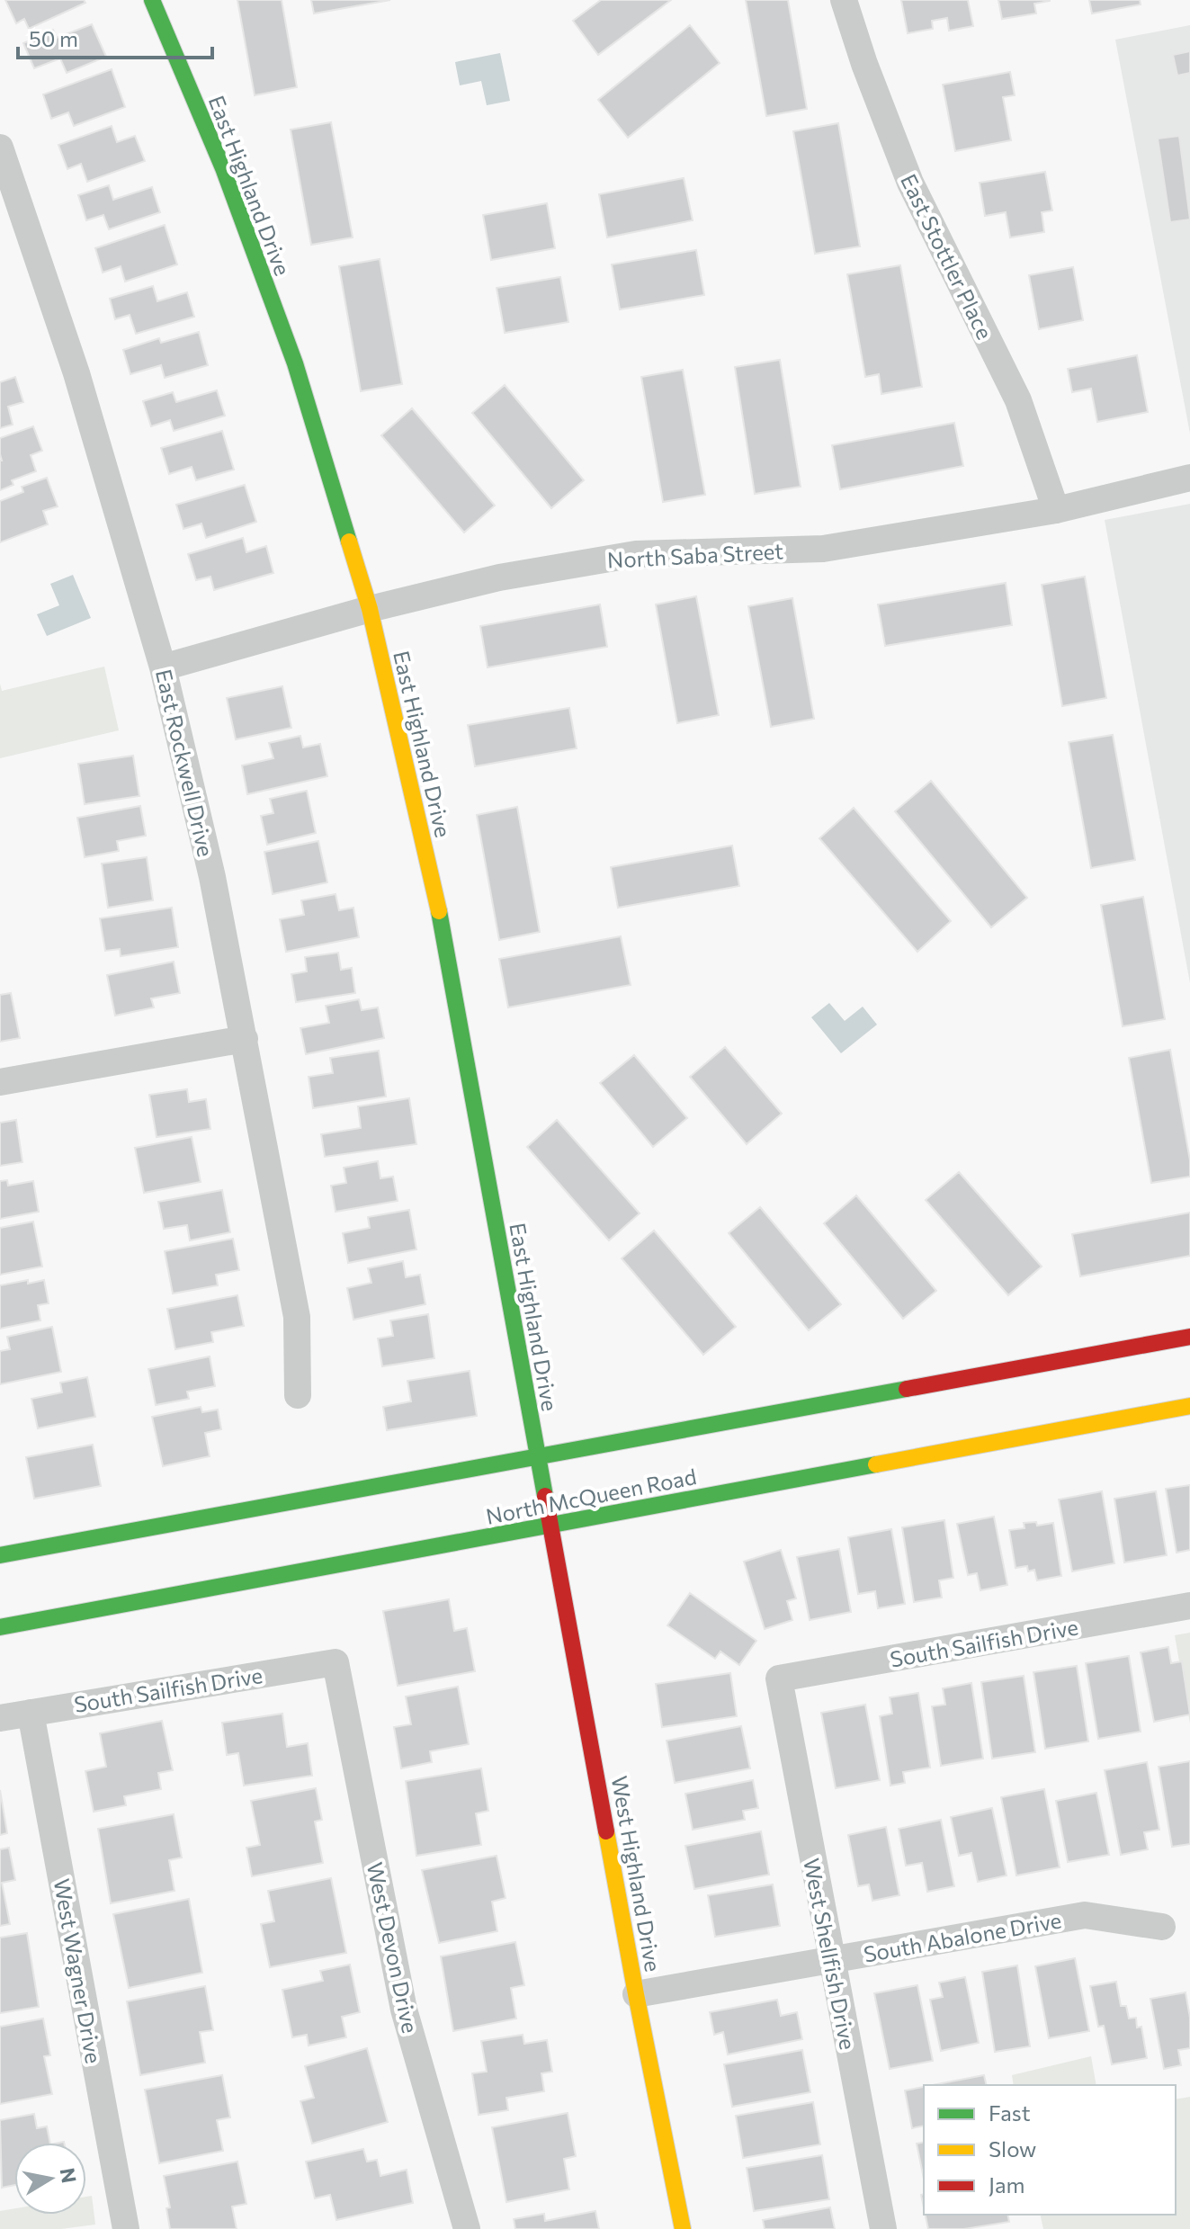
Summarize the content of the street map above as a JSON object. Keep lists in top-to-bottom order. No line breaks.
{"streets":{"main road":["East Highland Drive","North McQueen Road","West Highland Drive"],"street":["East Stottler Place","North Saba Street","East Rockwell Drive","South Sailfish Drive","South Abalone Drive","West Devon Drive","West Shellfish Drive","West Wagner Drive"]},"crossings":[["East Highland Drive","North Saba Street"],["East Highland Drive","North McQueen Road"],["East Highland Drive","West Highland Drive"],["East Stottler Place","North Saba Street"],["North Saba Street","East Rockwell Drive"],["North McQueen Road","West Highland Drive"],["South Sailfish Drive","West Devon Drive"],["South Sailfish Drive","West Shellfish Drive"],["South Sailfish Drive","West Wagner Drive"],["West Highland Drive","South Abalone Drive"],["South Abalone Drive","West Shellfish Drive"]],"legend":["Fast","Slow","Jam"],"scale_bar":"50 m","north":"right"}
